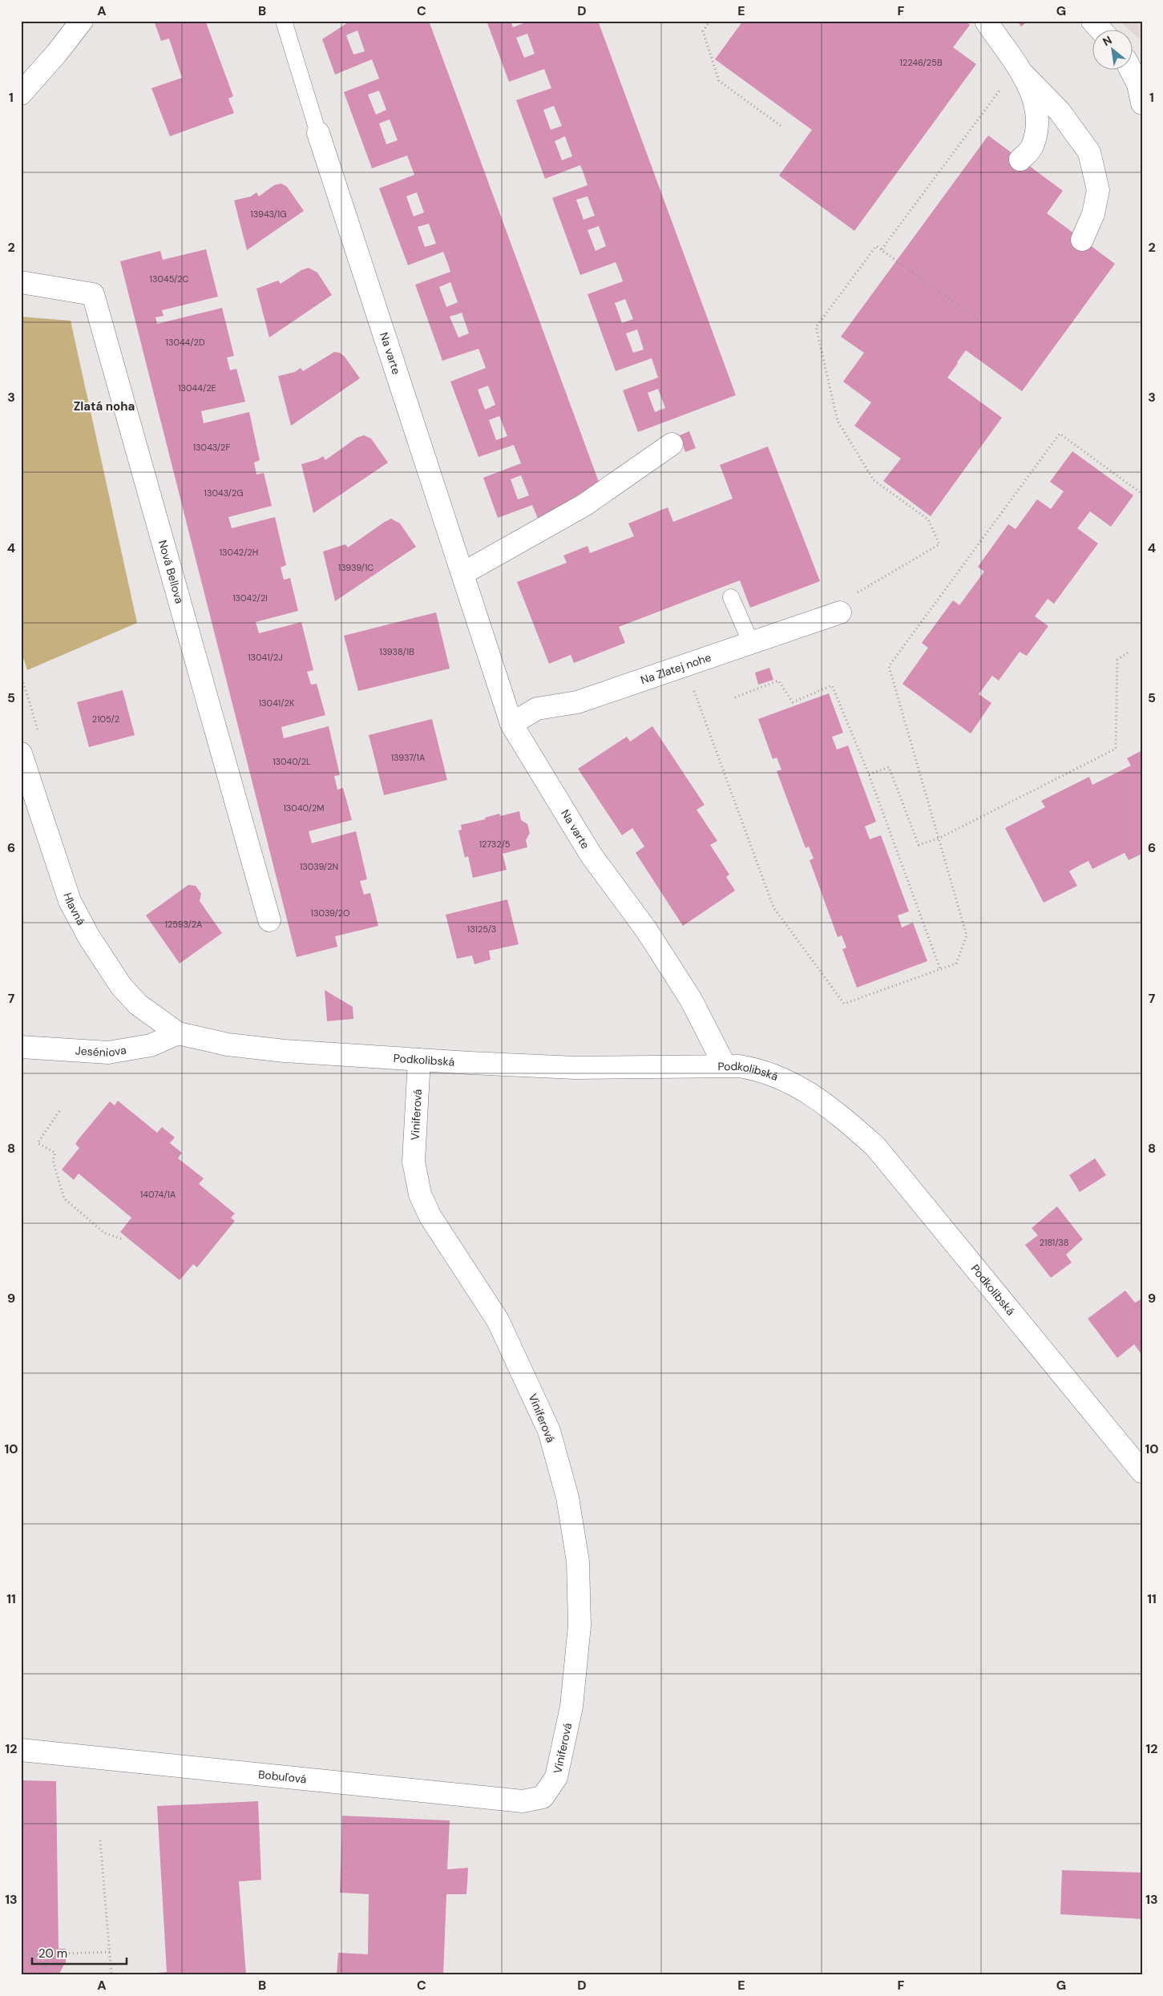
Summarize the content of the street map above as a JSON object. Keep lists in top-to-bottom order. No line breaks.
{"streets":{"street":["Na varte","Nová Bellova","Na Zlatej nohe","Hlavná","Jeséniova","Podkolibská","Viniferová","Bobuľová"]},"crossings":[["Na varte","Na Zlatej nohe"],["Na varte","Podkolibská"],["Hlavná","Jeséniova"],["Hlavná","Podkolibská"],["Jeséniova","Podkolibská"],["Podkolibská","Viniferová"],["Viniferová","Bobuľová"]],"districts":["Zlatá noha"],"house_numbers":["12246/25B","13943/1G","13045/2C","13044/2D","13044/2E","13043/2F","13043/2G","13042/2H","13939/1C","13042/2I","13938/1B","13041/2J","13041/2K","2105/2","13937/1A","13040/2L","13040/2M","12732/5","13039/2N","13039/2O","12593/2A","13125/3","14074/1A","2181/38"],"scale_bar":"20 m","north":"top left","grid":{"columns":["A","B","C","D","E","F","G"],"rows":["1","2","3","4","5","6","7","8","9","10","11","12","13"]}}
